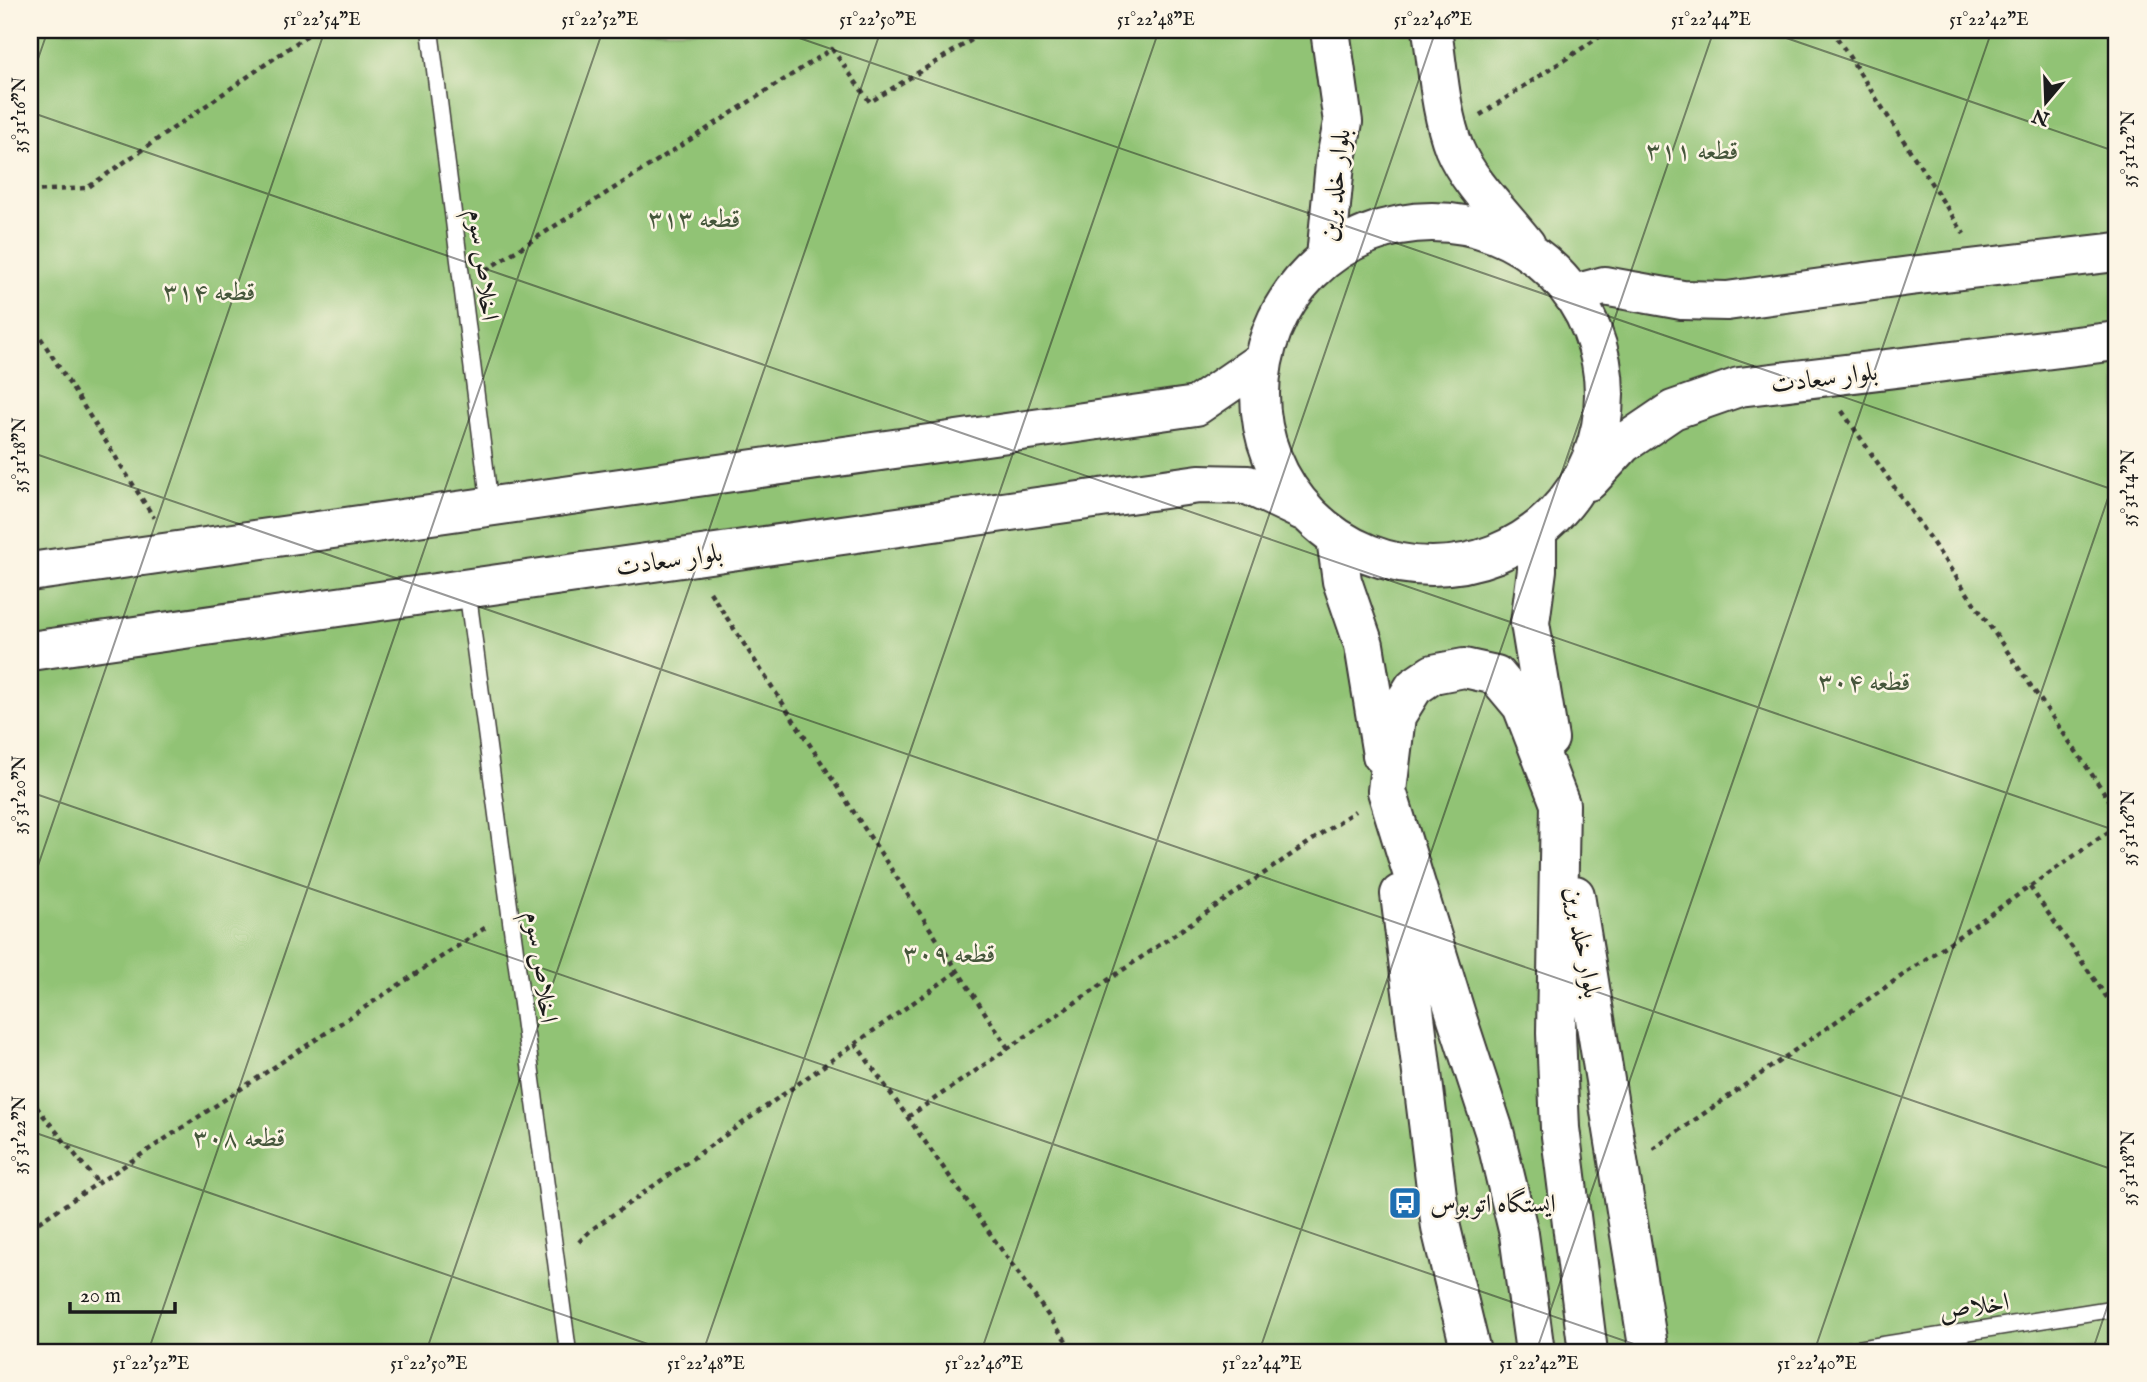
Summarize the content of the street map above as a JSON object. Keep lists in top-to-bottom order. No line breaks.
{"streets":{"street":["بلوار خلد برین","بلوار سعادت"],"lane":["اخلاص سوم","اخلاص"]},"crossings":[["اخلاص سوم","بلوار سعادت"]],"parks":["قطعه ۳۱۱","قطعه ۳۱۳","قطعه ۳۱۴","قطعه ۳۰۴","قطعه ۳۰۹","قطعه ۳۰۸"],"places":{"bus stop":["ایستگاه اتوبوس"]},"scale_bar":"20 m","north":"bottom","coordinates":["51°22'54\"E","51°22'52\"E","51°22'50\"E","51°22'48\"E","51°22'46\"E","51°22'44\"E","51°22'42\"E","35°31'16\"N","35°31'12\"N","35°31'18\"N","35°31'14\"N","35°31'20\"N","35°31'22\"N","51°22'40\"E"]}
